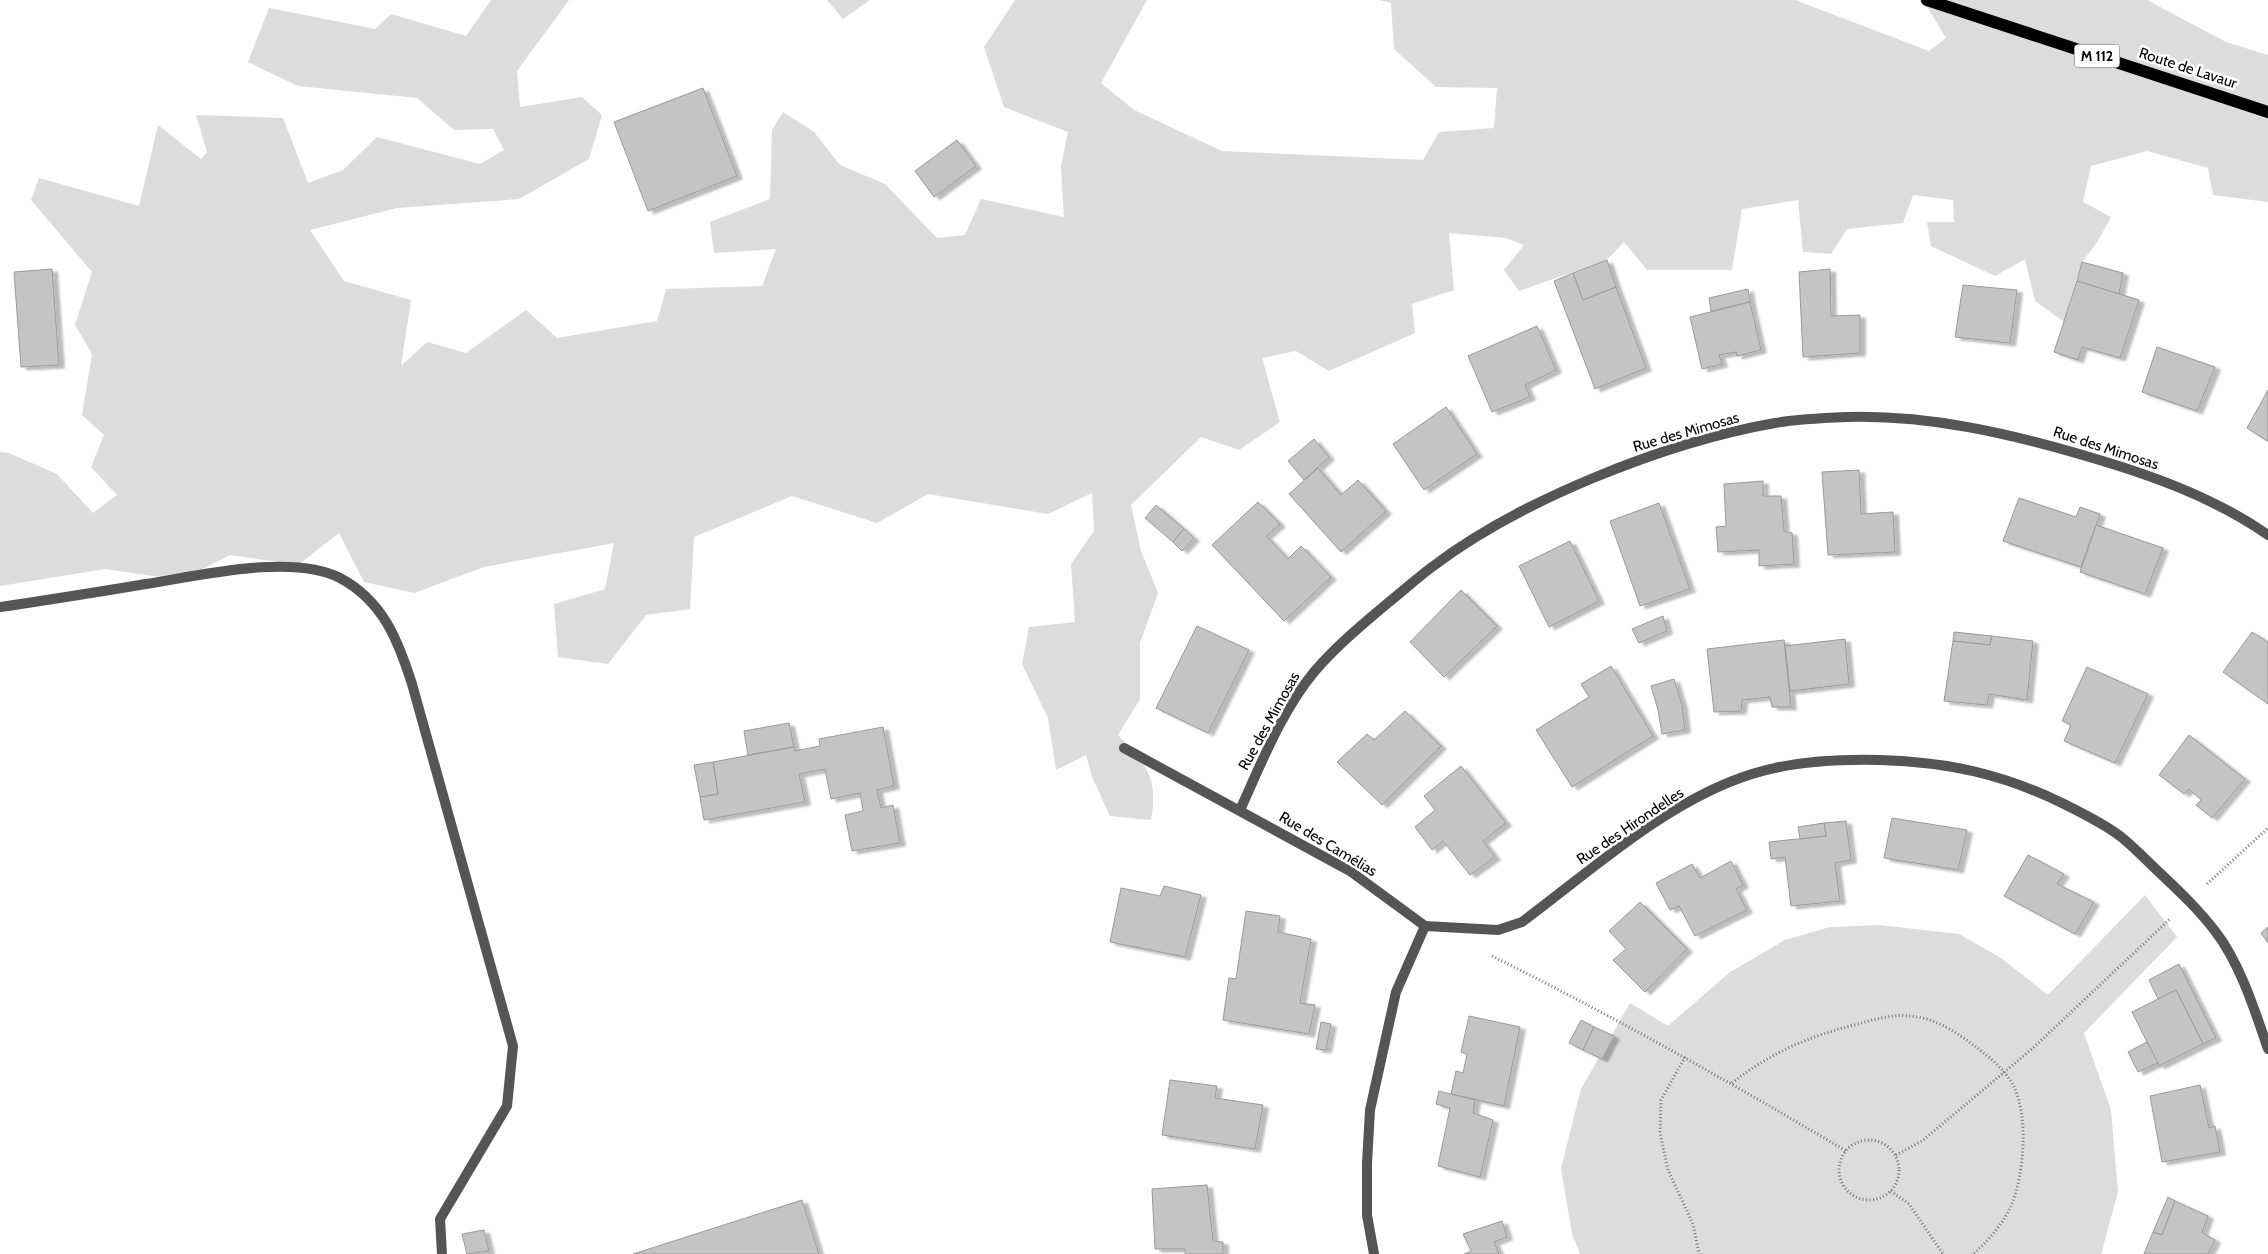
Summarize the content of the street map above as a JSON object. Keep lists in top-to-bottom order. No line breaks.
{"streets":{"main road":["M 112","Route de Lavaur"],"street":["Rue des Mimosas","Rue des Hirondelles","Rue des Camélias"]},"crossings":[["Rue des Mimosas","Rue des Camélias"],["Rue des Hirondelles","Rue des Camélias"]]}
